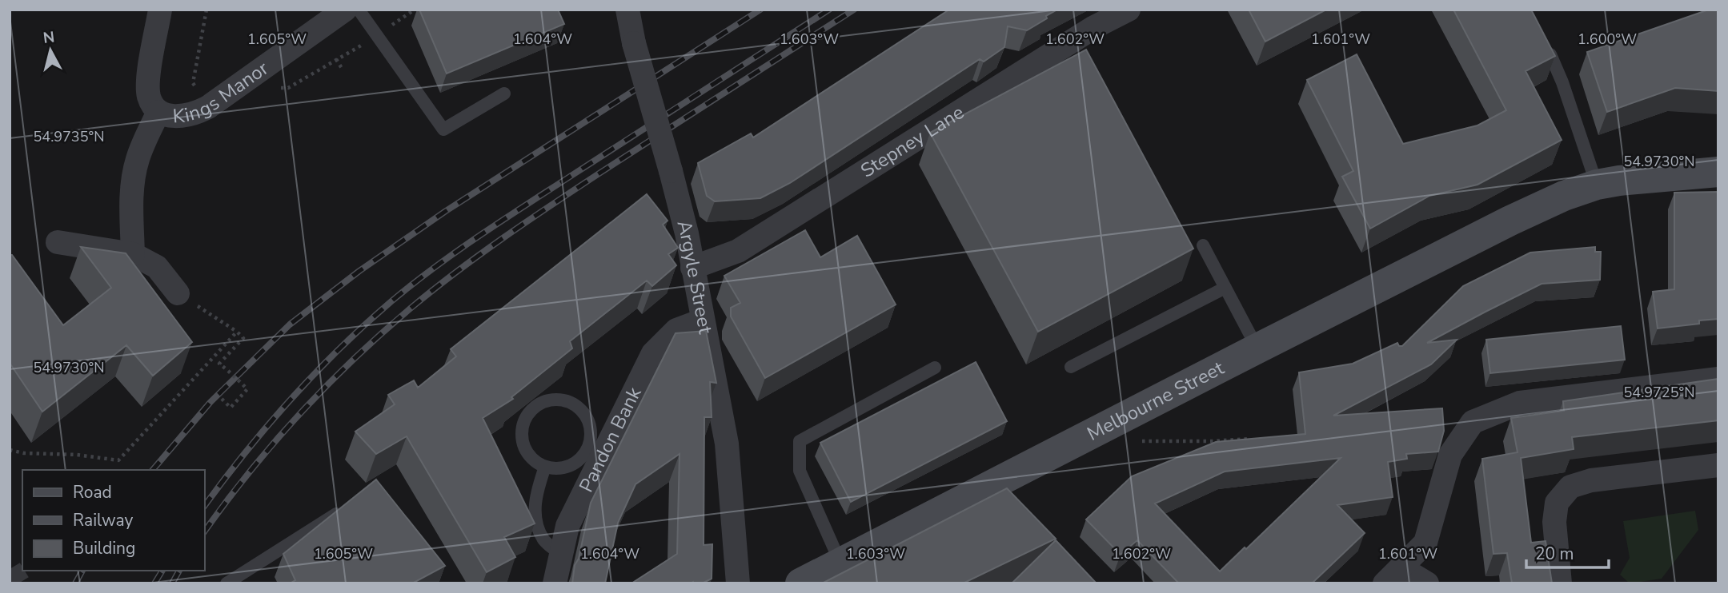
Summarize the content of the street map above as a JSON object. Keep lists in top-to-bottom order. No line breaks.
{"streets":{"street":["Kings Manor","Stepney Lane","Argyle Street","Melbourne Street","Pandon Bank"]},"crossings":[["Stepney Lane","Argyle Street"],["Argyle Street","Pandon Bank"]],"legend":["Road","Railway","Building"],"scale_bar":"20 m","north":"top","coordinates":["1.605°W","1.604°W","1.603°W","1.602°W","1.601°W","1.600°W","54.9735°N","54.9730°N","54.9725°N"]}
